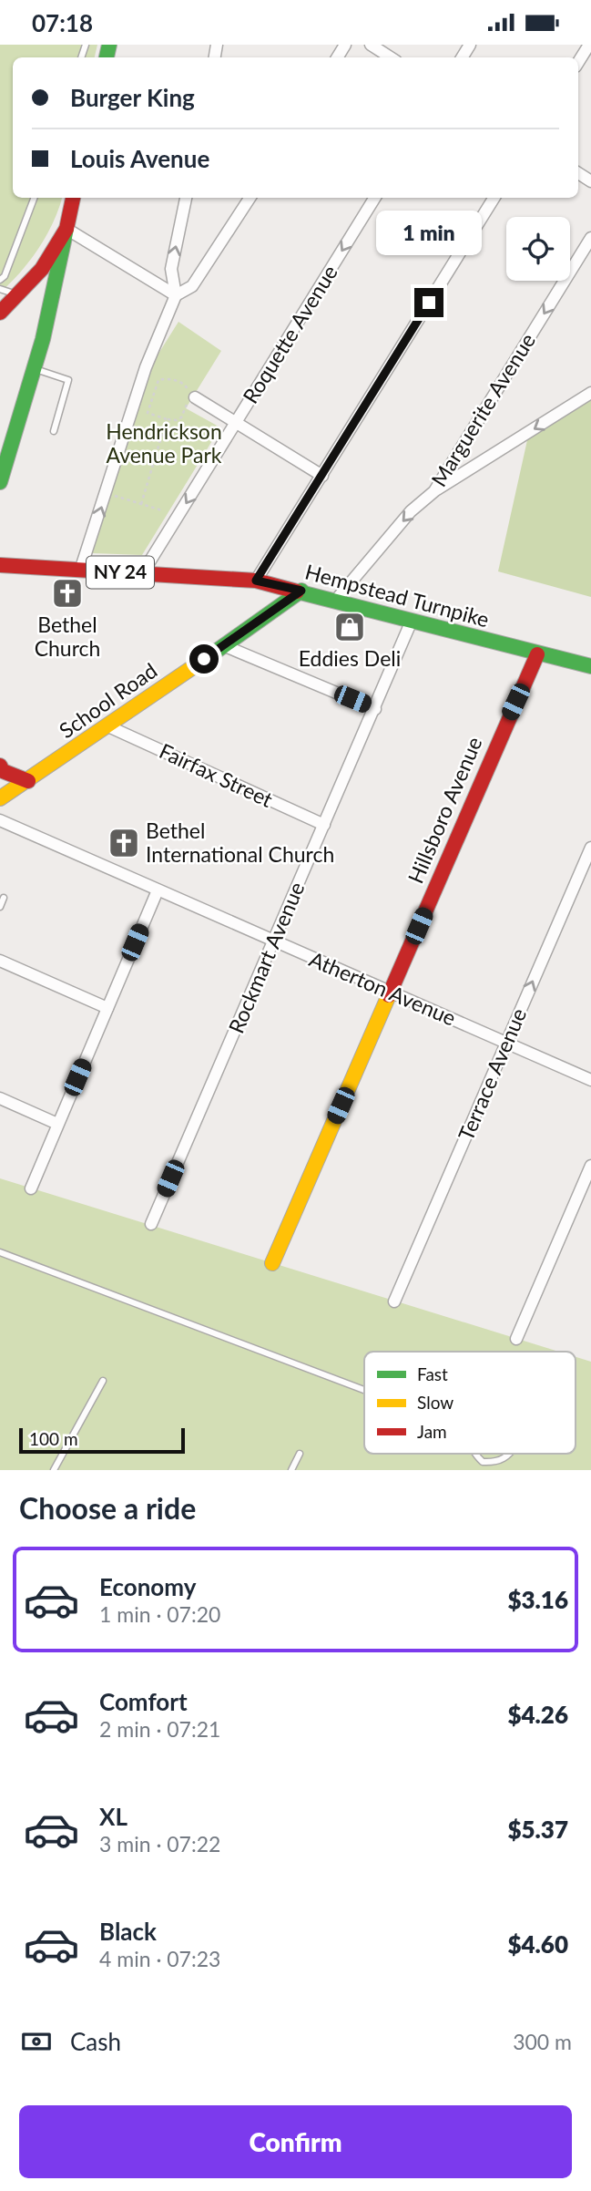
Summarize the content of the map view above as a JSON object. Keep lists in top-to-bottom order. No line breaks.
{"streets":{"main road":["NY 24","Hempstead Turnpike","School Road","Hillsboro Avenue"],"street":["Roquette Avenue","Marguerite Avenue","Fairfax Street","Rockmart Avenue","Atherton Avenue","Terrace Avenue"]},"crossings":[["Roquette Avenue","Hempstead Turnpike"],["Marguerite Avenue","Hempstead Turnpike"],["Hempstead Turnpike","School Road"],["Hempstead Turnpike","Hillsboro Avenue"],["Hempstead Turnpike","Rockmart Avenue"],["School Road","Fairfax Street"],["Fairfax Street","Rockmart Avenue"],["Hillsboro Avenue","Atherton Avenue"],["Rockmart Avenue","Atherton Avenue"],["Atherton Avenue","Terrace Avenue"]],"one_way":["Terrace Avenue"],"parks":["Hendrickson Avenue Park"],"places":{"church":["Bethel Church","Bethel International Church"],"shop":["Eddies Deli"]},"legend":["Fast","Slow","Jam"],"scale_bar":"100 m","page":{"status":"07:18","banner":["Burger King","Louis Avenue"],"bubble":"1 min","scale":"100 m","heading":"Choose a ride","list":[{"name":"Economy","note":"1 min · 07:20","value":"$3.16"},{"name":"Comfort","note":"2 min · 07:21","value":"$4.26"},{"name":"XL","note":"3 min · 07:22","value":"$5.37"},{"name":"Black","note":"4 min · 07:23","value":"$4.60"}],"pay":["Cash","300 m"],"buttons":"Confirm"}}
